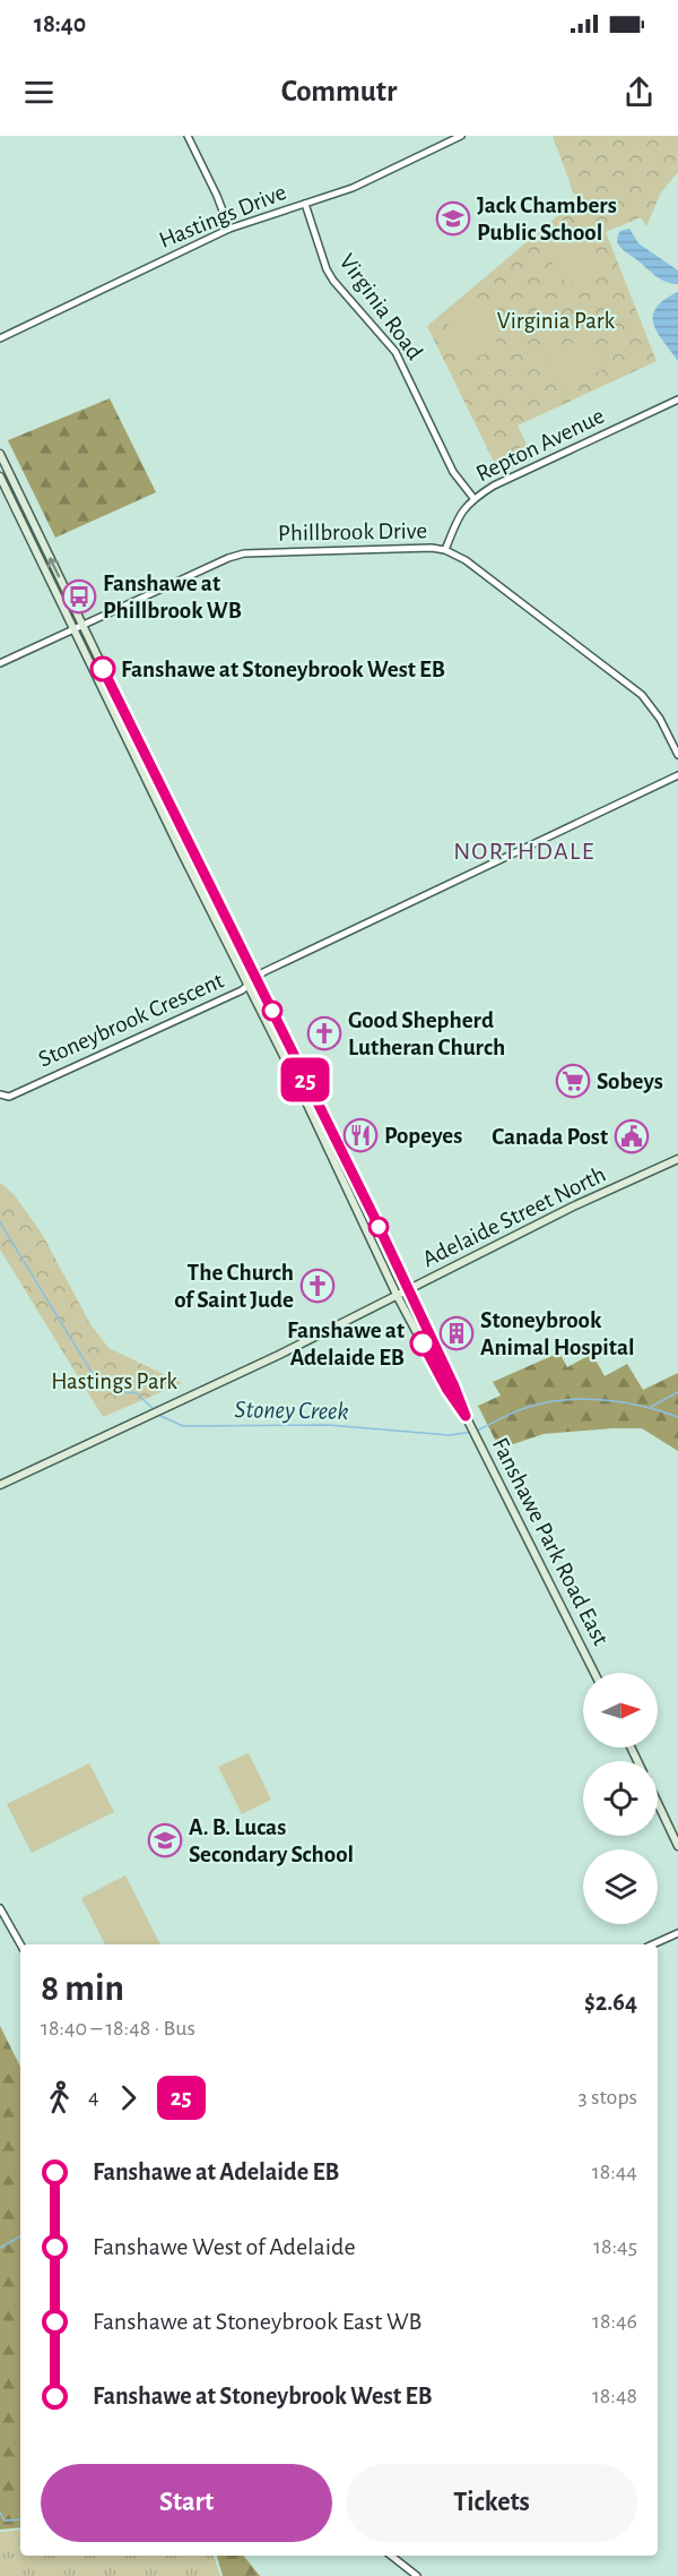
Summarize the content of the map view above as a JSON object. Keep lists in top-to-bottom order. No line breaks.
{"streets":{"main road":["Adelaide Street North","Fanshawe Park Road East"],"street":["Hastings Drive","Virginia Road","Repton Avenue","Phillbrook Drive","Stoneybrook Crescent"]},"crossings":[["Hastings Drive","Virginia Road"],["Virginia Road","Repton Avenue"],["Repton Avenue","Phillbrook Drive"],["Phillbrook Drive","Fanshawe Park Road East"],["Stoneybrook Crescent","Fanshawe Park Road East"],["Adelaide Street North","Fanshawe Park Road East"]],"districts":["NORTHDALE"],"water":["Stoney Creek"],"parks":["Virginia Park","Hastings Park"],"places":{"school or university":["Jack Chambers Public School","A. B. Lucas Secondary School"],"bus stop":["Fanshawe at Phillbrook WB"],"other":["Fanshawe at Stoneybrook West EB","Fanshawe at Adelaide EB"],"church":["Good Shepherd Lutheran Church","The Church of Saint Jude"],"supermarket":["Sobeys"],"restaurant":["Popeyes"],"public building":["Canada Post"],"building":["Stoneybrook Animal Hospital"]},"lines":["bus line 25"],"north":"right","page":{"status":"18:40","header":"Commutr","on_map":"25","heading":["8 min","18:40 – 18:48 · Bus","$2.64"],"legs":["4","25","3 stops"],"list":[{"name":"Fanshawe at Adelaide EB","value":"18:44"},{"name":"Fanshawe West of Adelaide","value":"18:45"},{"name":"Fanshawe at Stoneybrook East WB","value":"18:46"},{"name":"Fanshawe at Stoneybrook West EB","value":"18:48"}],"buttons":["Start","Tickets"]}}
